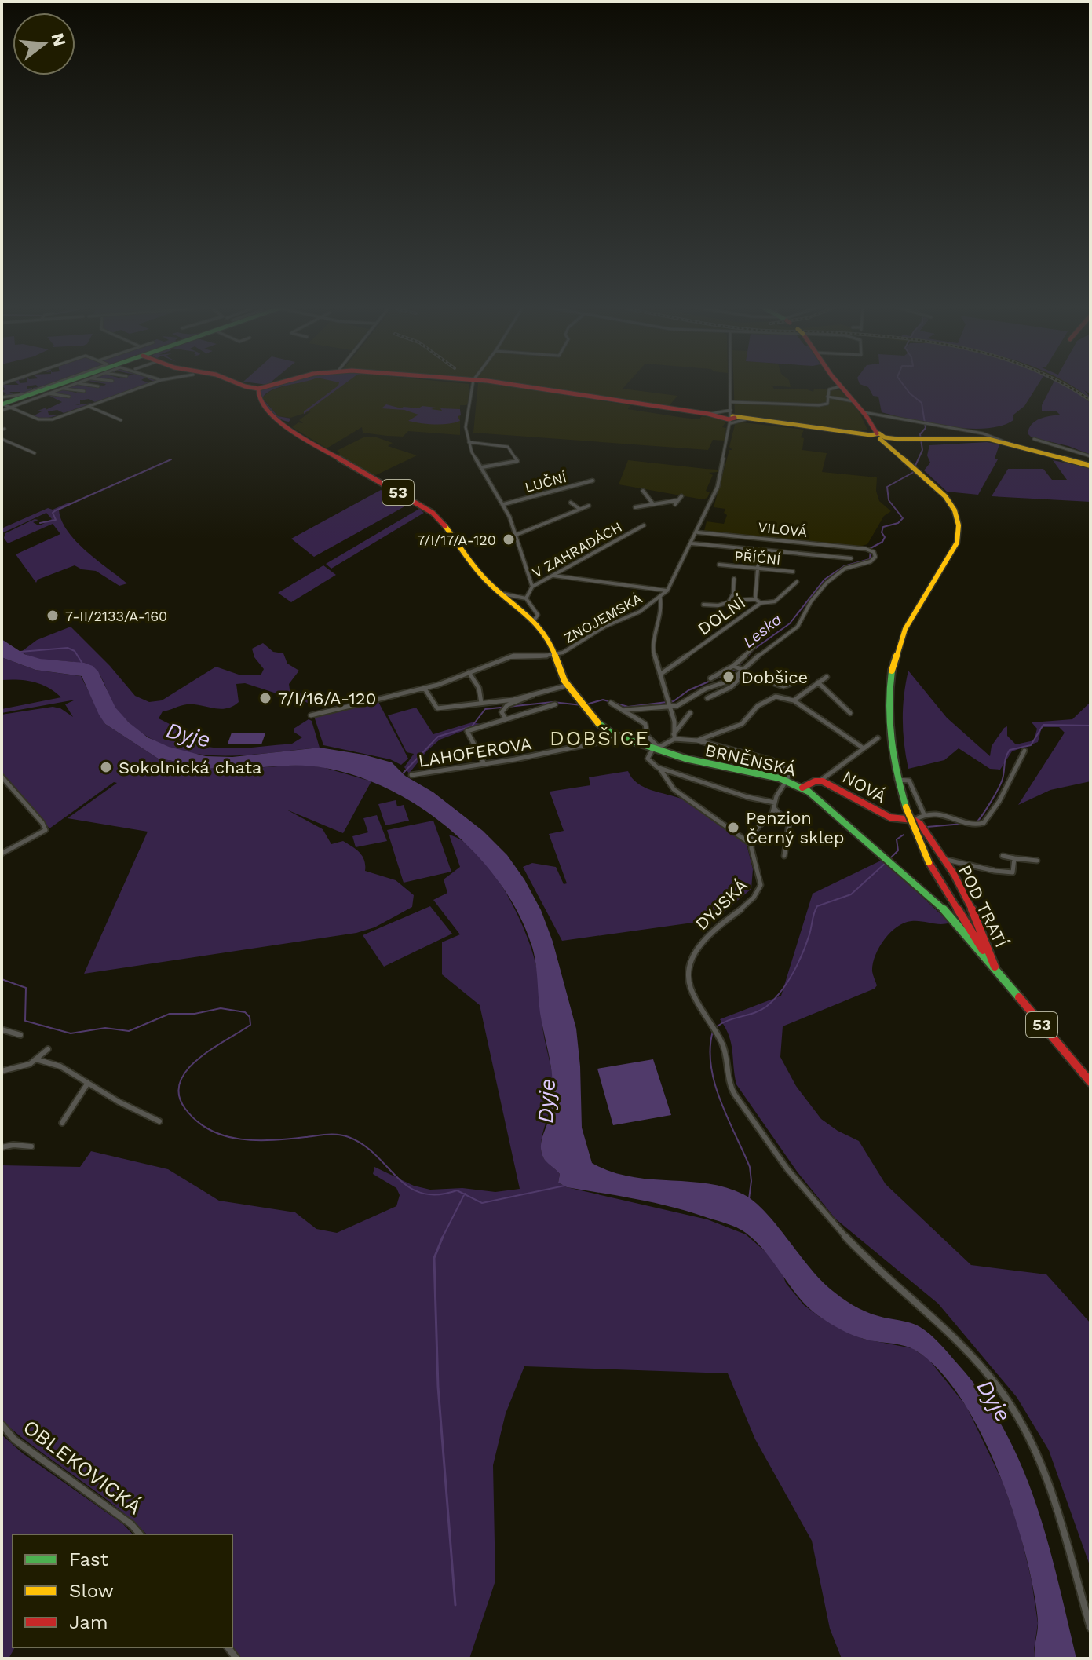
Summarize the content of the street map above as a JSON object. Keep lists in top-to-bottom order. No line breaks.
{"streets":{"main road":["53","BRNĚNSKÁ","NOVÁ","POD TRATÍ"],"street":["LUČNÍ","VILOVÁ","V ZAHRADÁCH","PŘÍČNÍ","DOLNÍ","ZNOJEMSKÁ","LAHOFEROVA","DYJSKÁ","OBLEKOVICKÁ"]},"crossings":[["53","BRNĚNSKÁ"],["53","POD TRATÍ"],["VILOVÁ","ZNOJEMSKÁ"],["V ZAHRADÁCH","BRNĚNSKÁ"],["ZNOJEMSKÁ","BRNĚNSKÁ"],["LAHOFEROVA","BRNĚNSKÁ"],["BRNĚNSKÁ","NOVÁ"],["BRNĚNSKÁ","POD TRATÍ"],["NOVÁ","POD TRATÍ"]],"districts":["DOBŠICE"],"water":["Leska","Dyje"],"places":["7/I/17/A-120","7-II/2133/A-160","Dobšice","7/I/16/A-120","Sokolnická chata","Penzion Černý sklep"],"legend":["Fast","Slow","Jam"],"north":"right"}
